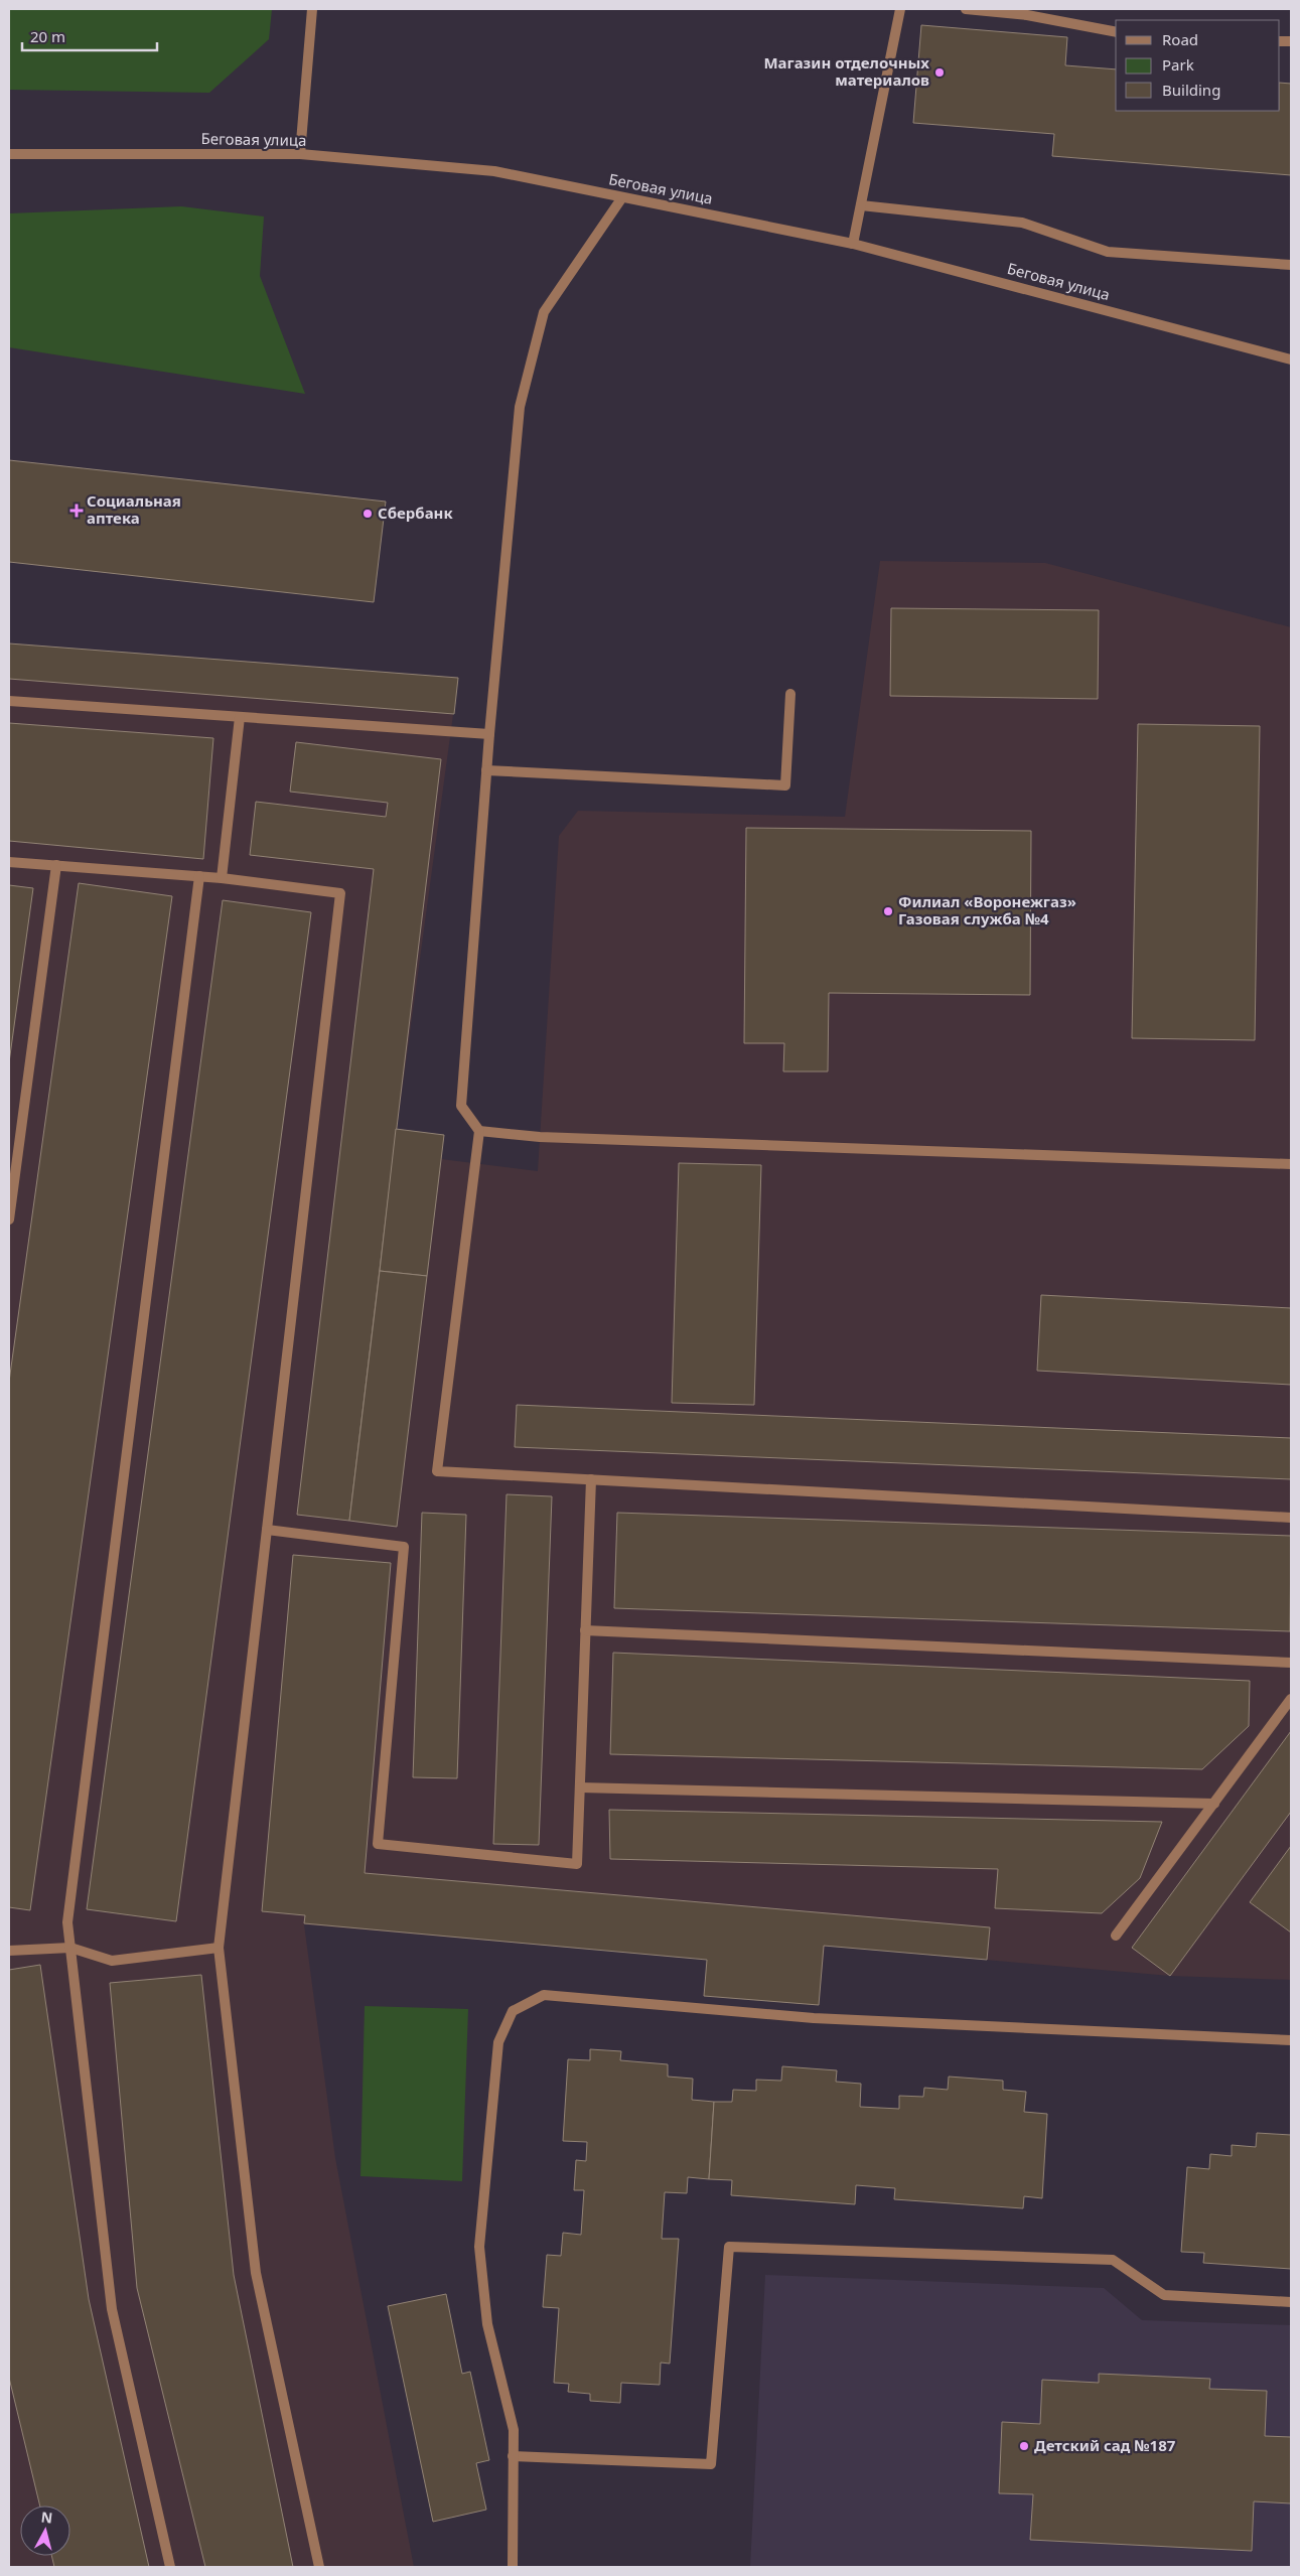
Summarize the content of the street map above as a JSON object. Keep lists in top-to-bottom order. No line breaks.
{"streets":{"street":["Беговая улица"]},"places":{"other":["Магазин отделочных материалов","Сбербанк","Филиал «Воронежгаз» Газовая служба №4","Детский сад №187"],"health":["Социальная аптека"]},"legend":["Road","Park","Building"],"scale_bar":"20 m","north":"top"}
